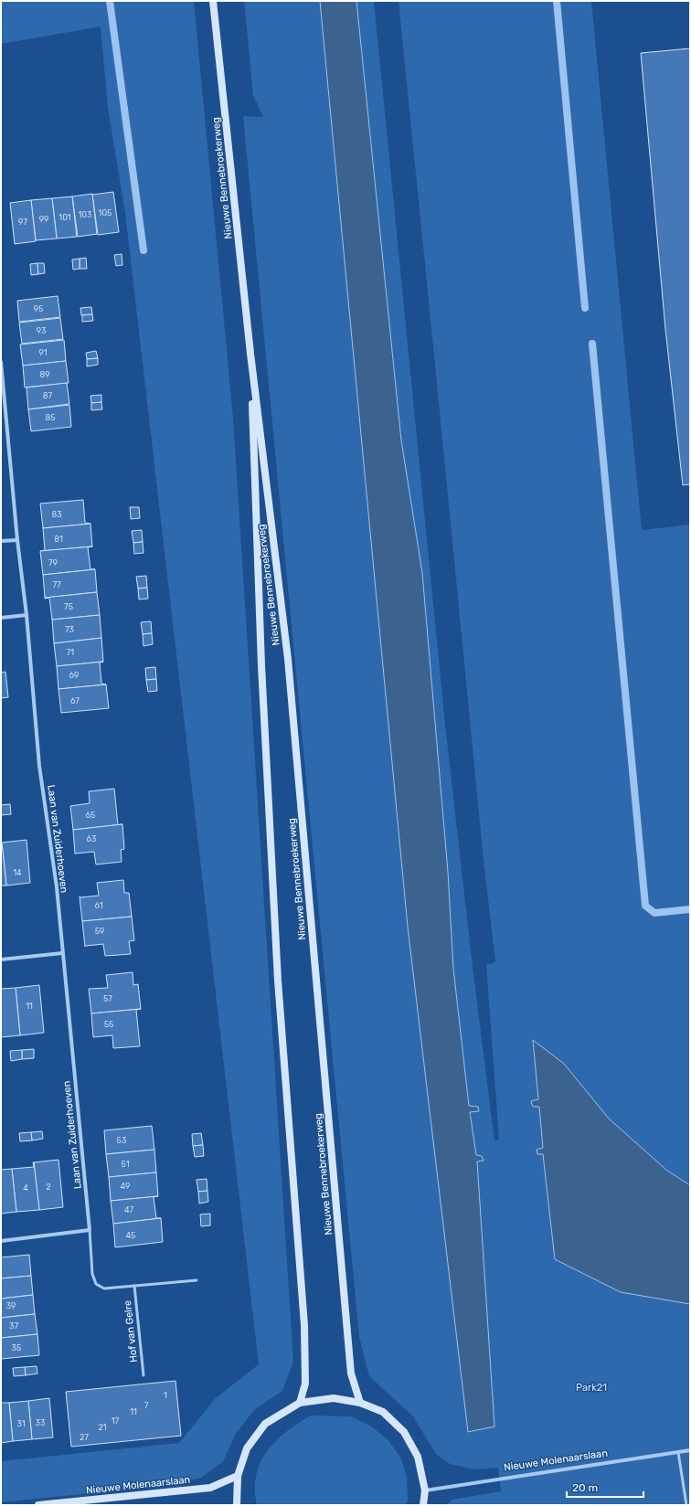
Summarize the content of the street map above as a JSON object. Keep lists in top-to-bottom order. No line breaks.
{"streets":{"main road":["Nieuwe Bennebroekerweg","Nieuwe Molenaarslaan"],"street":["Laan van Zuiderhoeven"],"lane":["Hof van Gelre"]},"parks":["Park21"],"house_numbers":["105","103","101","99","97","95","93","91","89","87","85","83","81","79","77","75","73","71","69","67","65","63","14","61","59","57","11","55","53","51","49","2","4","47","45","39","37","35","1","7","11","17","33","31","21","27"],"scale_bar":"20 m"}
